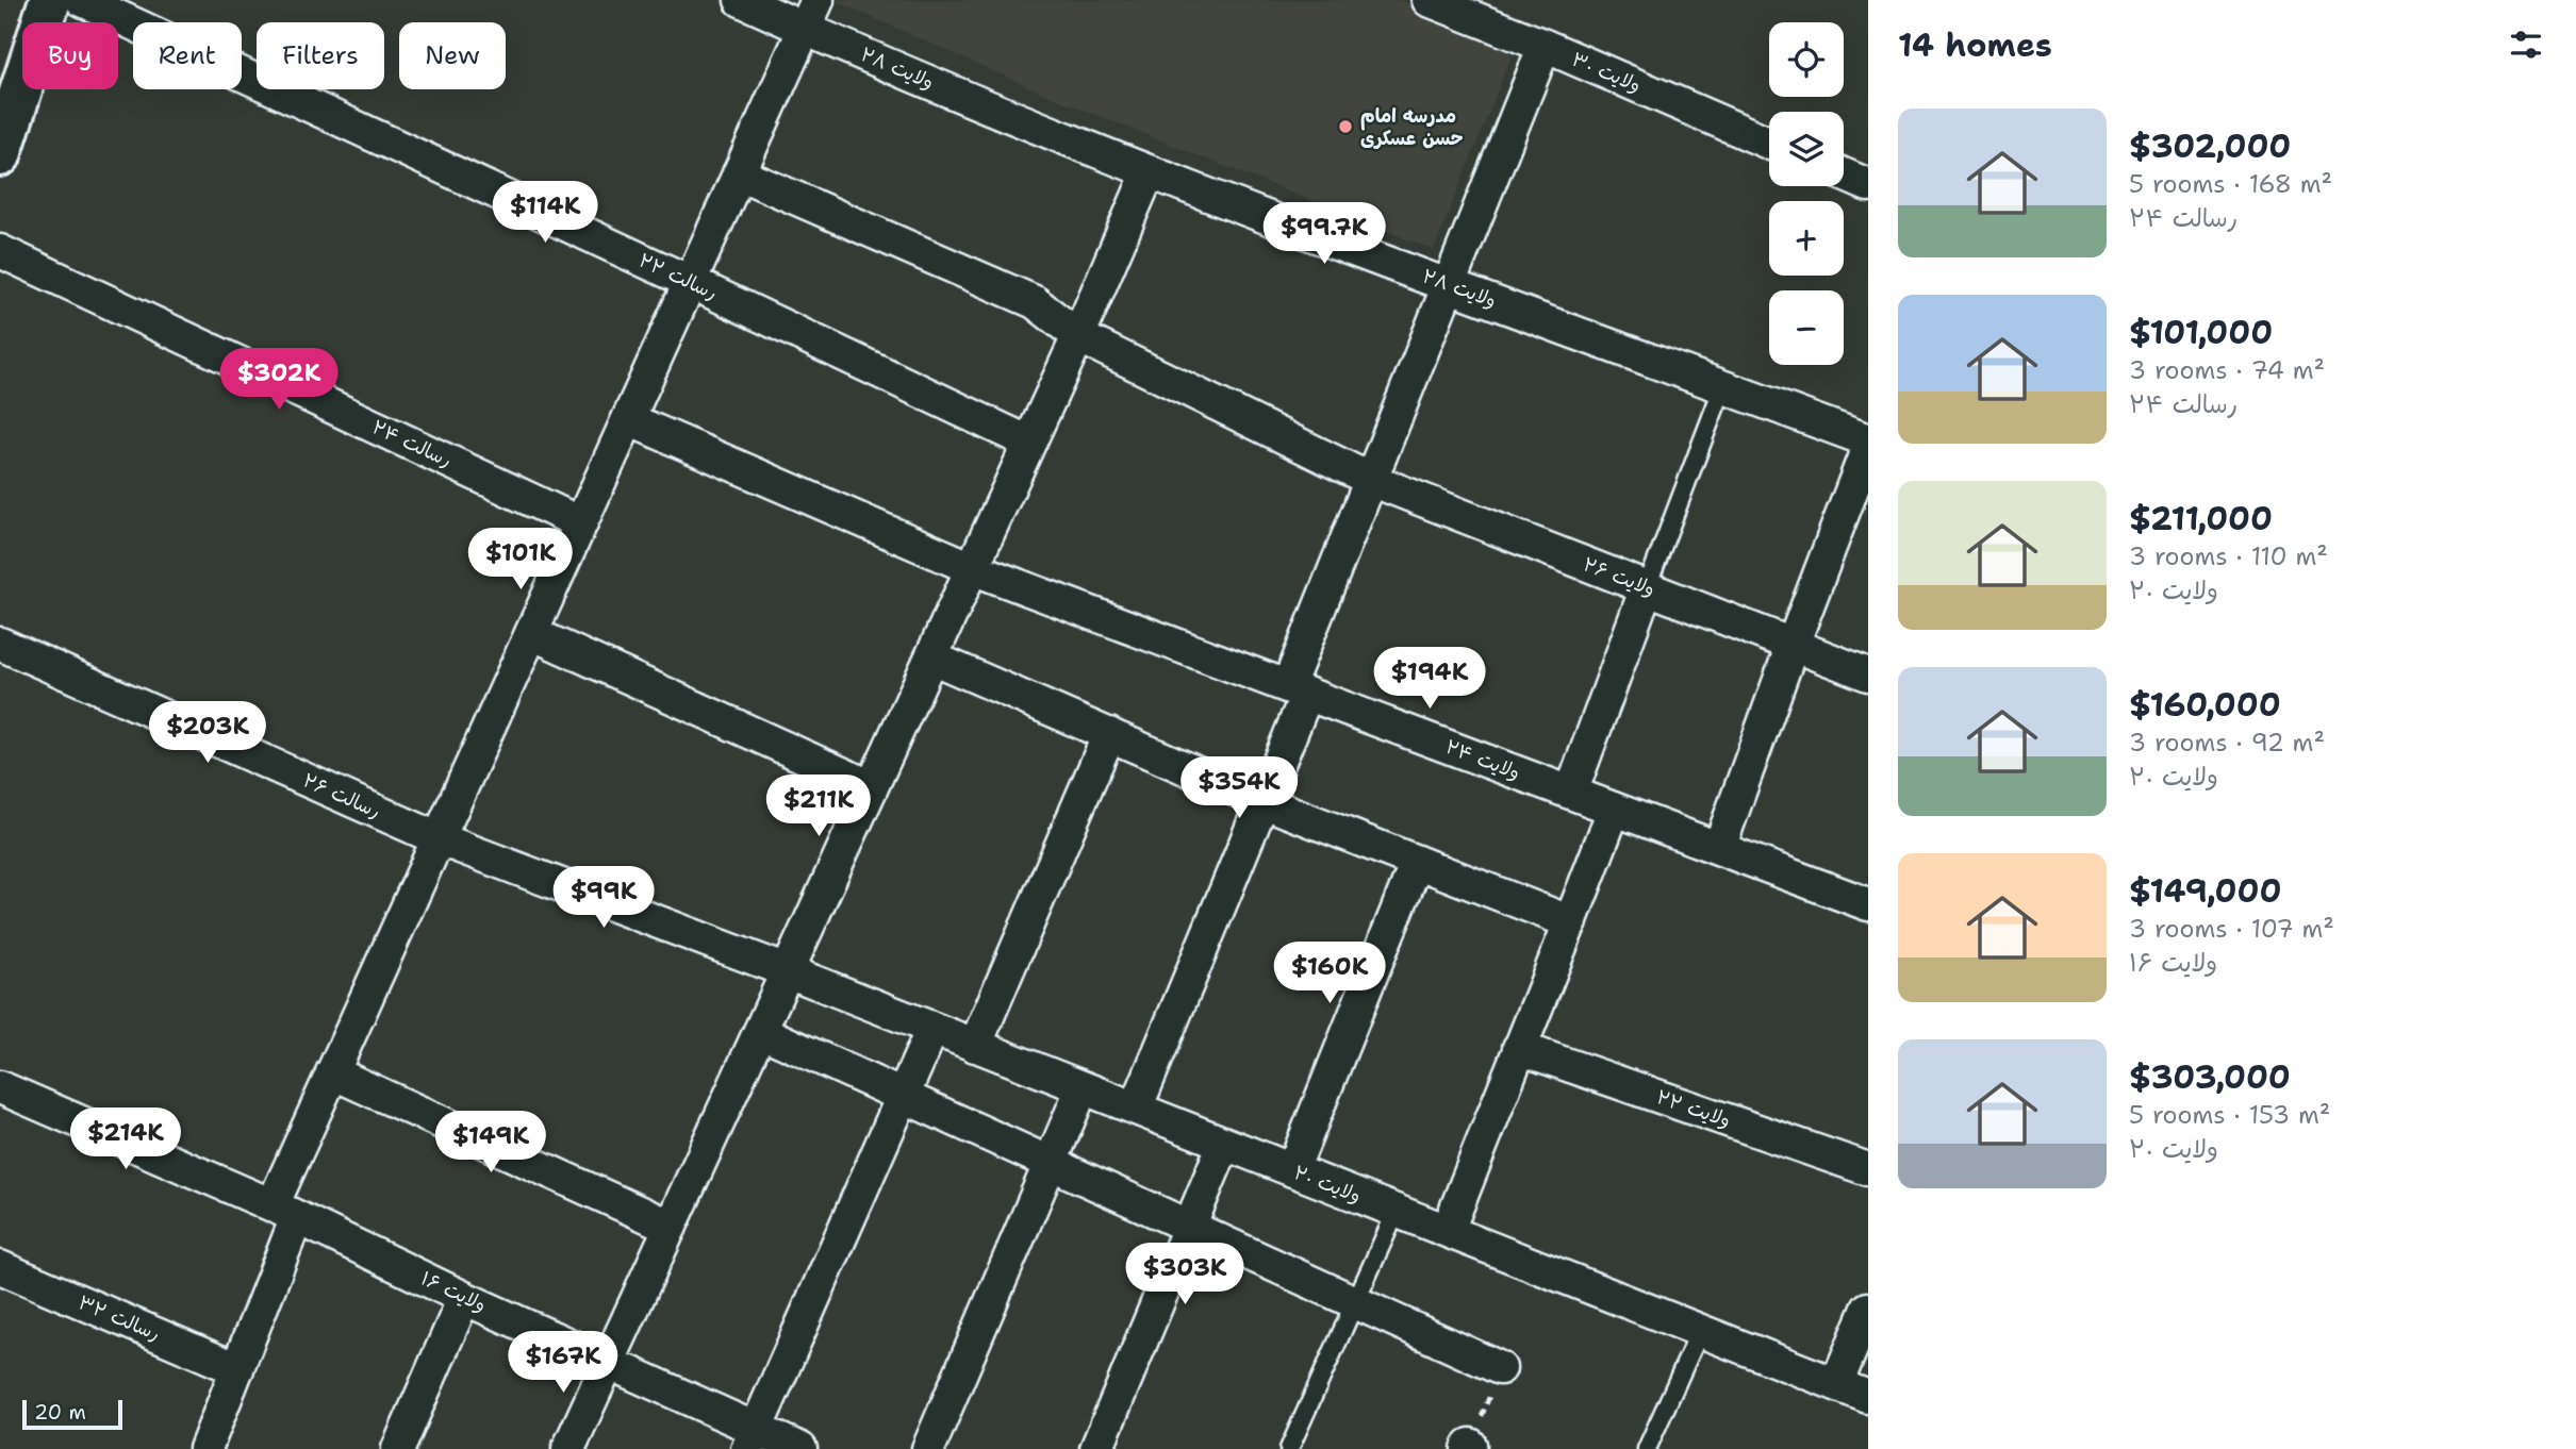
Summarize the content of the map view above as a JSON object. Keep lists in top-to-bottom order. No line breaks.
{"streets":{"street":["ولایت ۲۸","ولایت ۳۰","رسالت ۲۲","رسالت ۲۴","ولایت ۲۶","ولایت ۲۴","رسالت ۲۶","ولایت ۲۲","ولایت ۲۰","ولایت ۱۶","رسالت ۳۲"]},"crossings":[["رسالت ۲۶","ولایت ۲۰"]],"places":["مدرسه امام حسن عسکری"],"scale_bar":"20 m","page":{"heading":"14 homes","map_buttons":["+","−"],"chip":["Buy","Rent","Filters","New"],"list":[{"name":"$302,000","note":"5 rooms · 168 m² · رسالت ۲۴"},{"name":"$101,000","note":"3 rooms · 74 m² · رسالت ۲۴"},{"name":"$211,000","note":"3 rooms · 110 m² · ولایت ۲۰"},{"name":"$160,000","note":"3 rooms · 92 m² · ولایت ۲۰"},{"name":"$149,000","note":"3 rooms · 107 m² · ولایت ۱۶"},{"name":"$303,000","note":"5 rooms · 153 m² · ولایت ۲۰"}],"price":["$114K","$99.7K","$302K","$101K","$194K","$203K","$354K","$211K","$99K","$160K","$214K","$149K","$303K","$167K"],"scale":"20 m"}}
